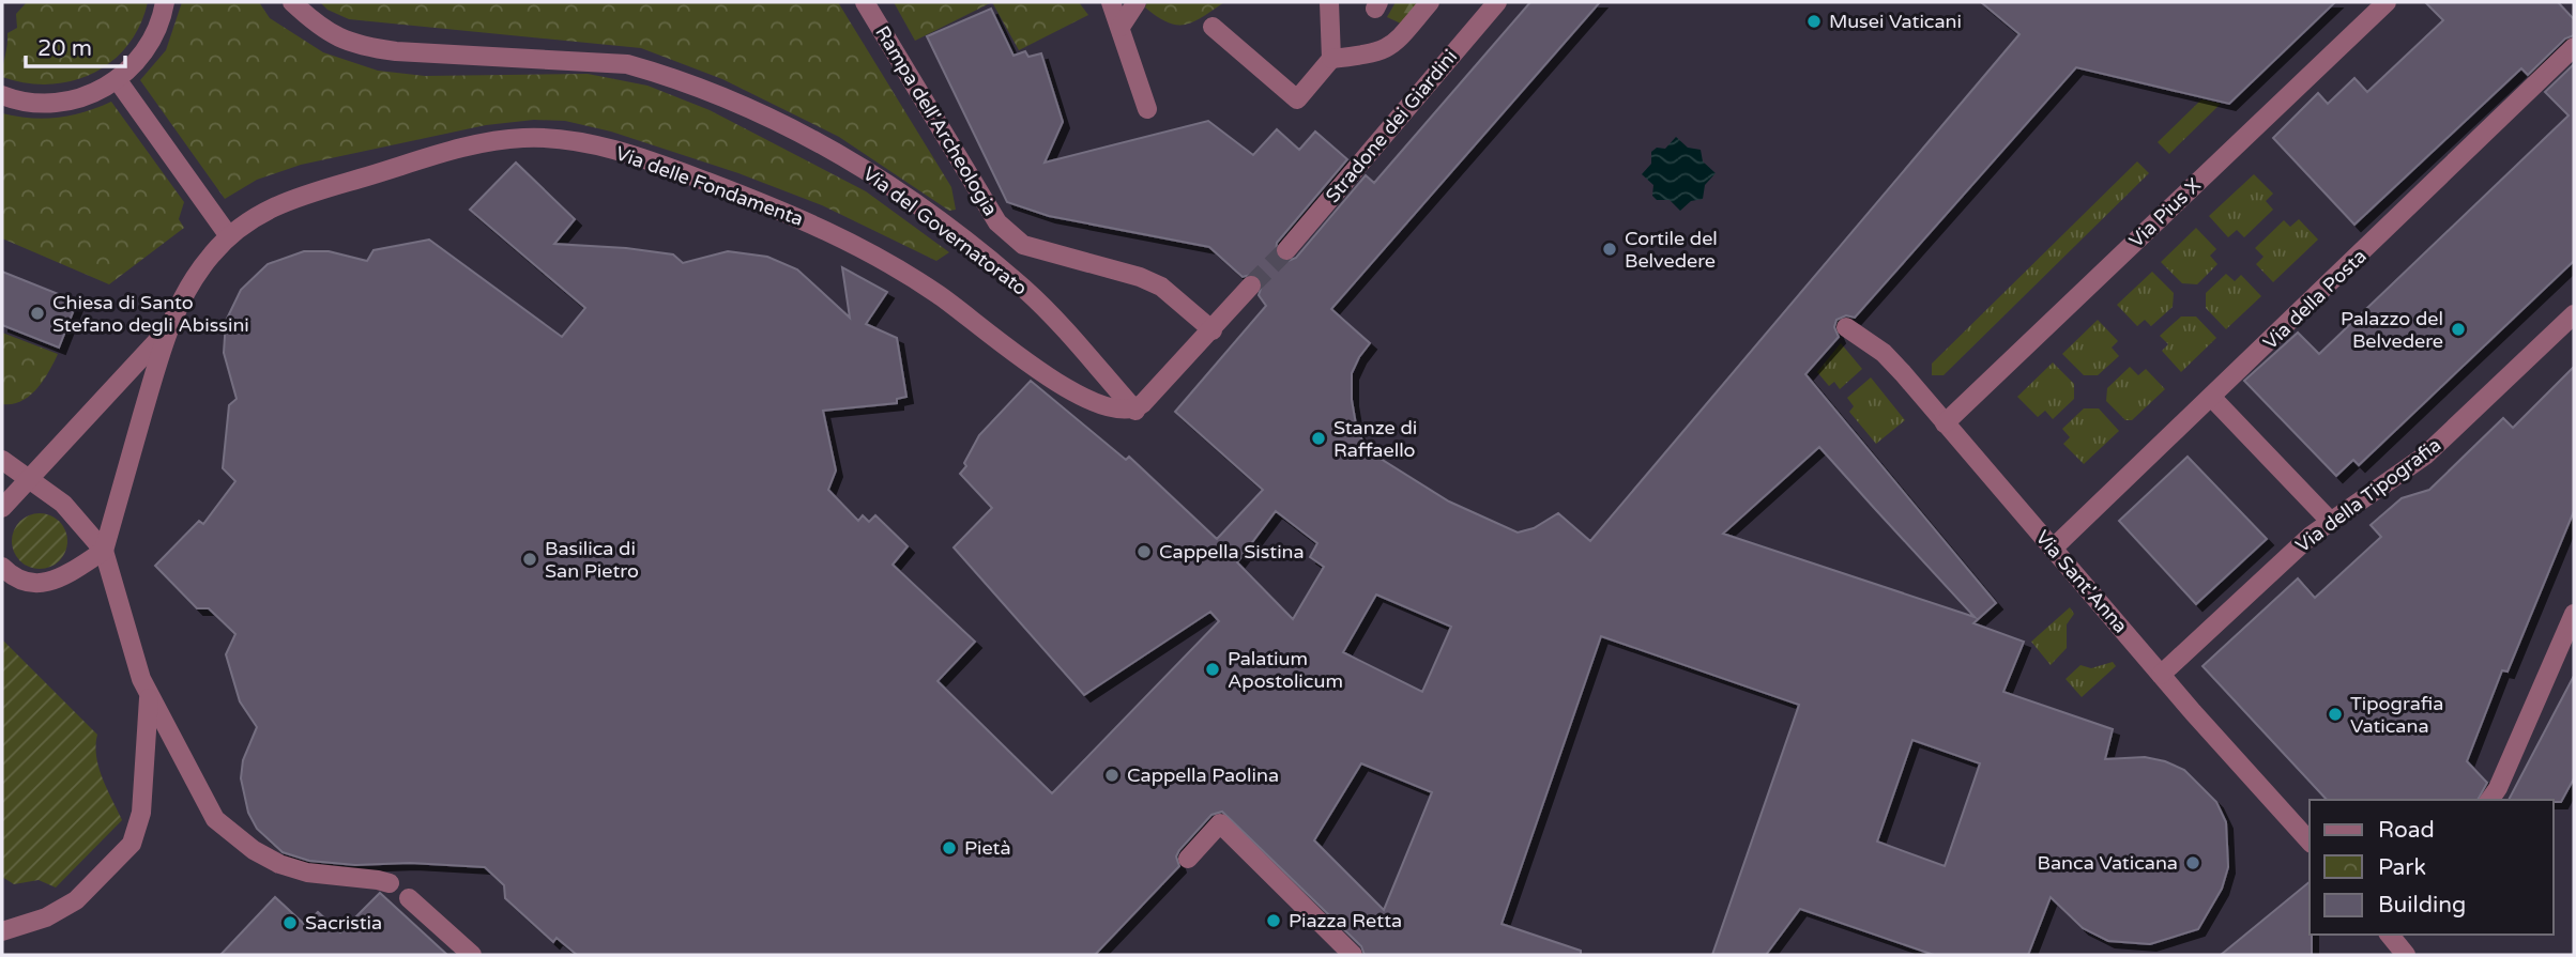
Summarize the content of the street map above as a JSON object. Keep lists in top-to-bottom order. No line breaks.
{"streets":{"street":["Rampa dell'Archeologia","Stradone dei Giardini","Via delle Fondamenta","Via Pius X","Via del Governatorato","Via della Posta","Via della Tipografia","Via Sant'Anna"]},"crossings":[["Via delle Fondamenta","Via del Governatorato"],["Via Pius X","Via Sant'Anna"],["Via della Posta","Via Sant'Anna"],["Via della Tipografia","Via Sant'Anna"]],"places":["Musei Vaticani","Cortile del Belvedere","Chiesa di Santo Stefano degli Abissini","Palazzo del Belvedere","Stanze di Raffaello","Cappella Sistina","Basilica di San Pietro","Palatium Apostolicum","Tipografia Vaticana","Cappella Paolina","Pietà","Banca Vaticana","Piazza Retta","Sacristia"],"legend":["Road","Park","Building"],"scale_bar":"20 m"}
